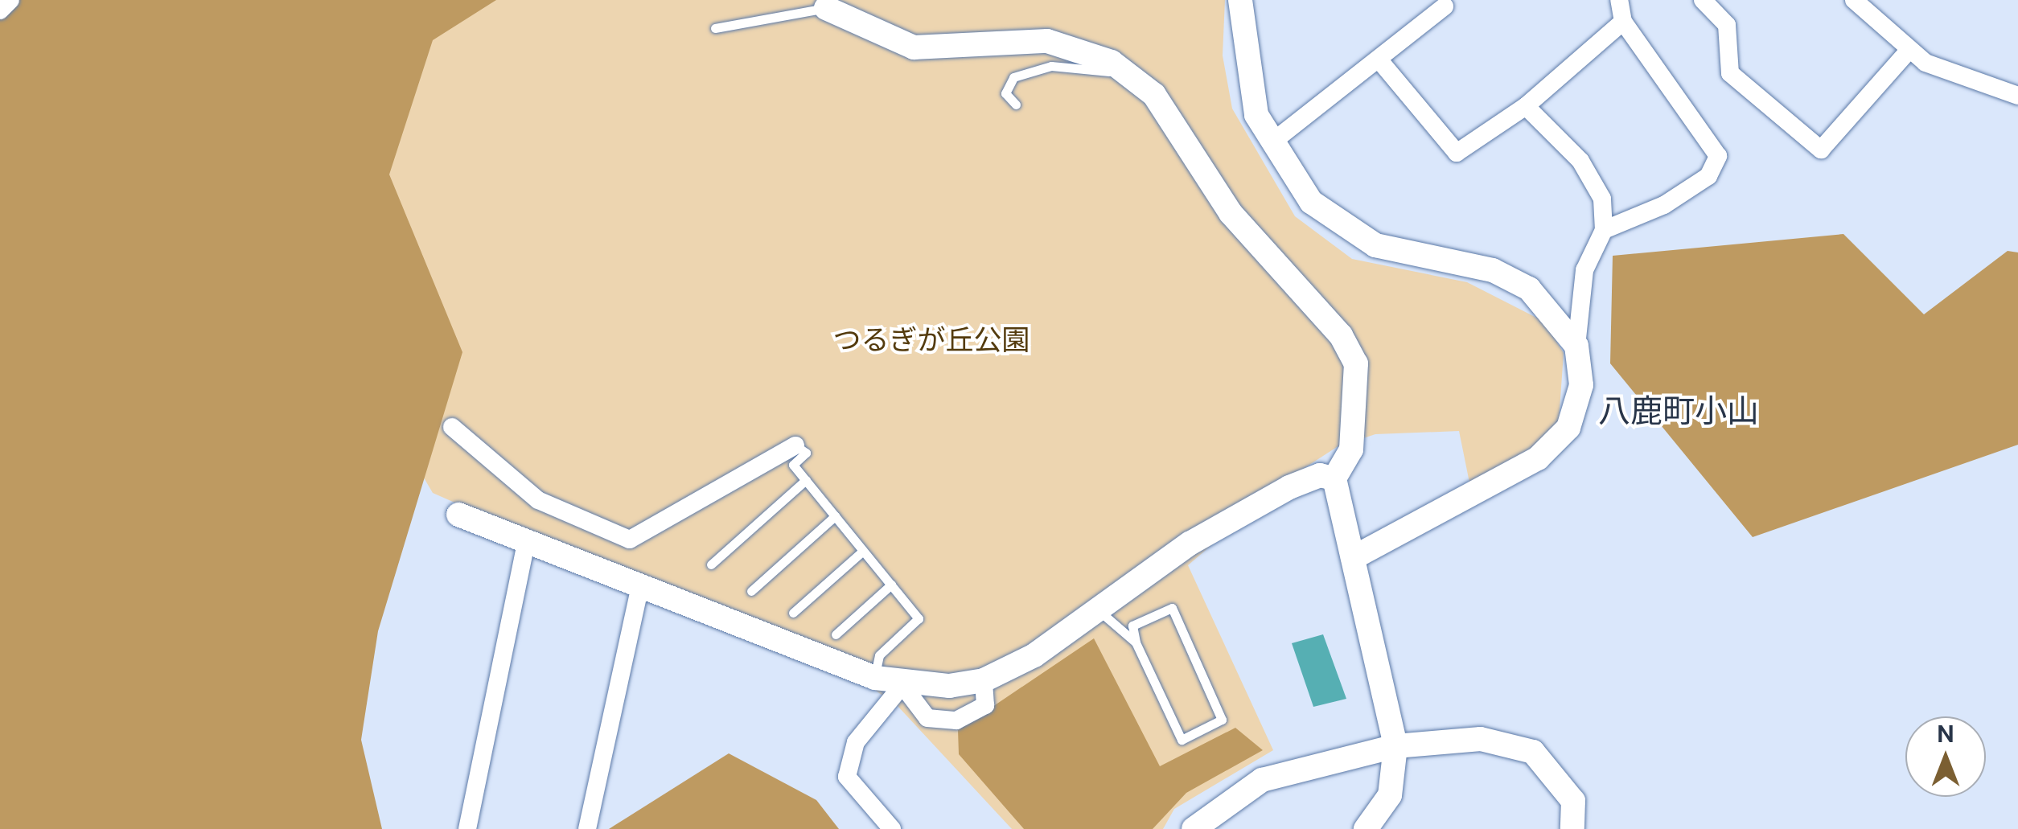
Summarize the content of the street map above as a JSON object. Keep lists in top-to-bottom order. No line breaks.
{"districts":["八鹿町小山"],"parks":["つるぎが丘公園"],"north":"top"}
